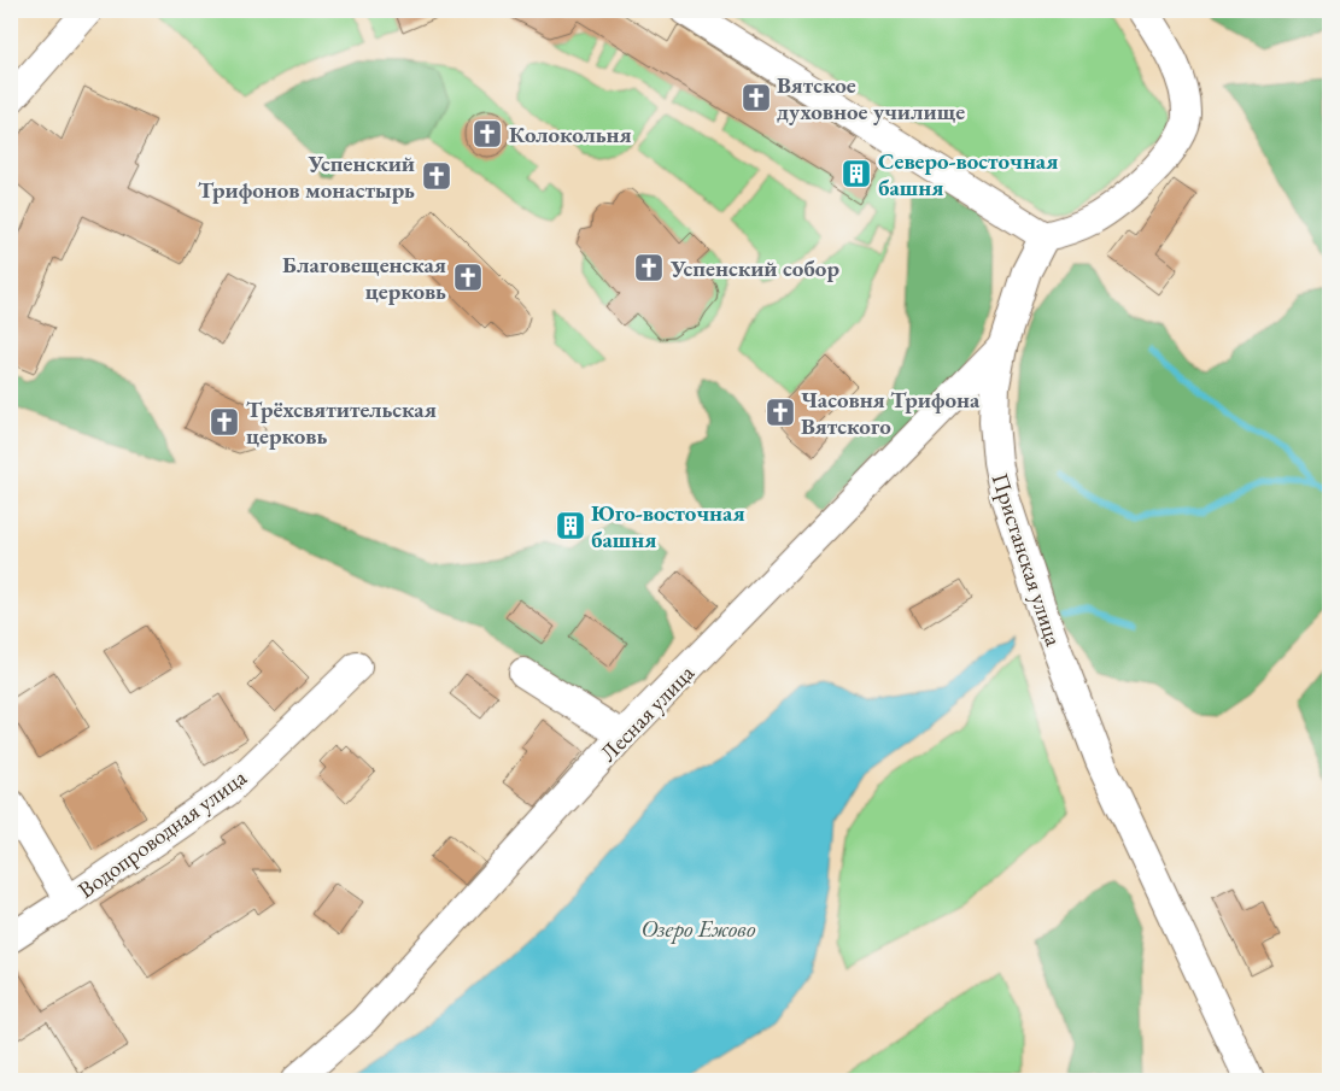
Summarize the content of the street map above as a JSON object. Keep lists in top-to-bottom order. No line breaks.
{"streets":{"street":["Пристанская улица","Лесная улица","Водопроводная улица"]},"crossings":[["Пристанская улица","Лесная улица"]],"water":["Озеро Ежово"],"places":{"church":["Вятское духовное училище","Колокольня","Успенский Трифонов монастырь","Успенский собор","Благовещенская церковь","Часовня Трифона Вятского","Трёхсвятительская церковь"],"building":["Северо-восточная башня","Юго-восточная башня"]}}
